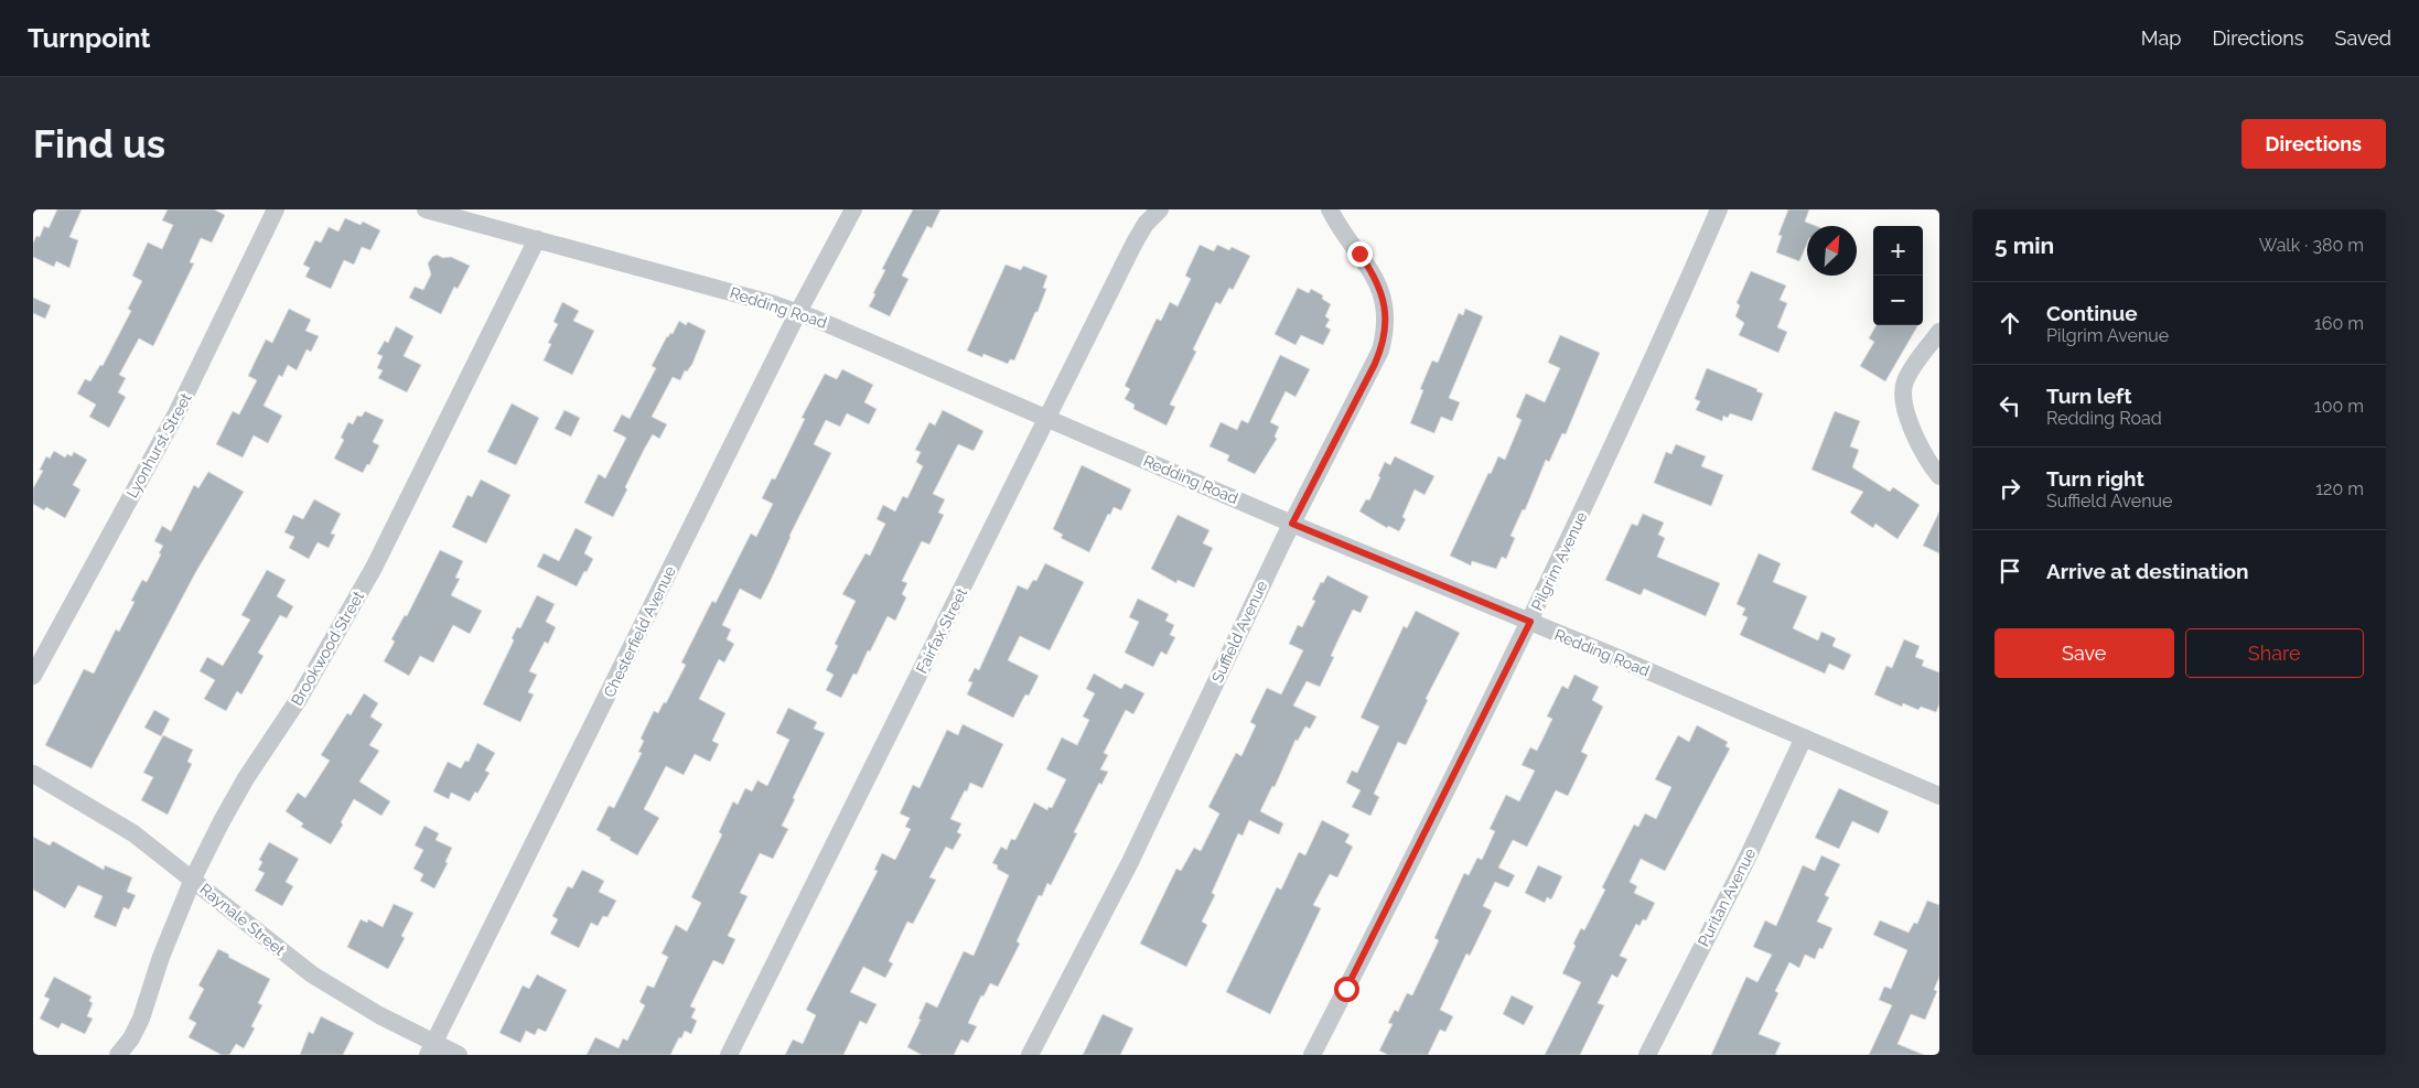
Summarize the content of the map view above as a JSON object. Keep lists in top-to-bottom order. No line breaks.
{"streets":{"street":["Redding Road","Lyonhurst Street","Pilgrim Avenue","Fairfax Street","Chesterfield Avenue","Suffield Avenue","Brookwood Street","Puritan Avenue","Raynale Street"]},"crossings":[["Redding Road","Pilgrim Avenue"],["Redding Road","Fairfax Street"],["Redding Road","Chesterfield Avenue"],["Redding Road","Suffield Avenue"],["Redding Road","Brookwood Street"],["Redding Road","Puritan Avenue"],["Chesterfield Avenue","Raynale Street"],["Brookwood Street","Raynale Street"]],"north":"top right","page":{"header":"Turnpoint","nav":["Map","Directions","Saved"],"buttons":["Directions",["Save","Share"]],"title":"Find us","heading":["5 min","Walk · 380 m"],"map_buttons":["+","−"],"list":[["Continue","Pilgrim Avenue","160 m"],["Turn left","Redding Road","100 m"],["Turn right","Suffield Avenue","120 m"],"Arrive at destination"]}}
